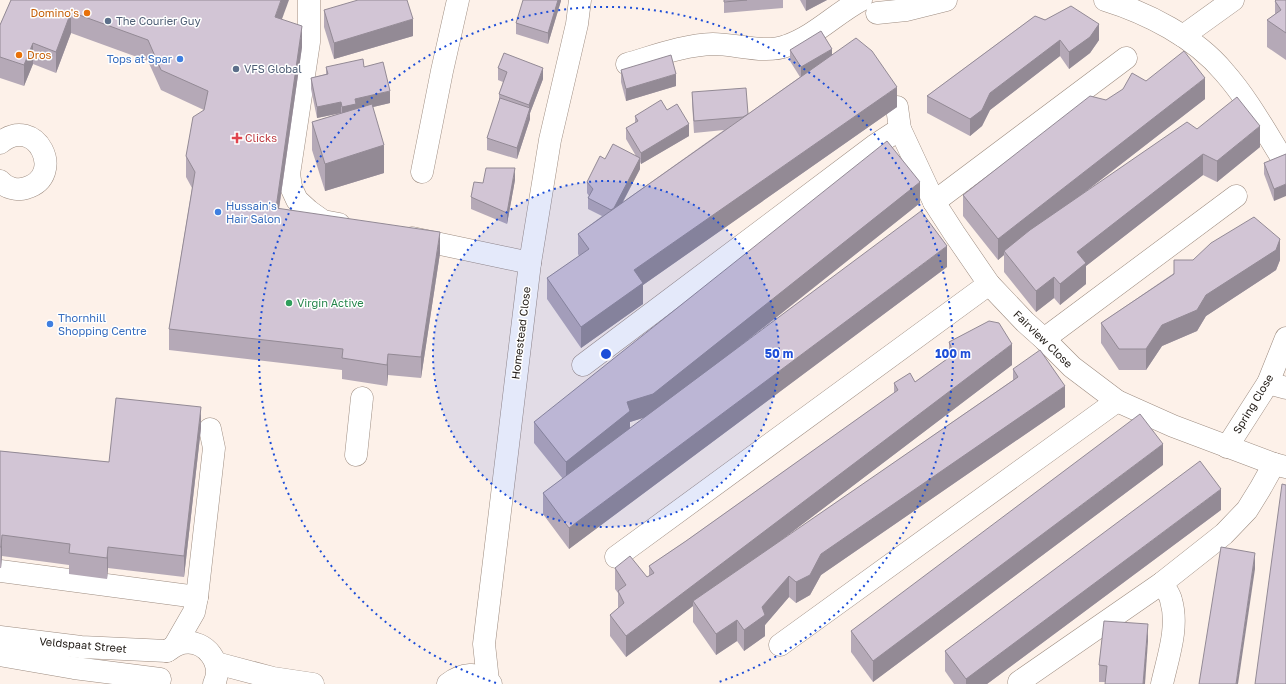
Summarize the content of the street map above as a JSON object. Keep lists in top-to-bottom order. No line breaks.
{"streets":{"street":["Homestead Close","Fairview Close","Spring Close","Veldspaat Street"]},"crossings":[["Fairview Close","Spring Close"]],"places":{"other":["Domino's","The Courier Guy","Dros","Tops at Spar","VFS Global","Hussain's Hair Salon","Virgin Active","Thornhill Shopping Centre"],"health":["Clicks"]},"rings":["50 m","100 m"]}
